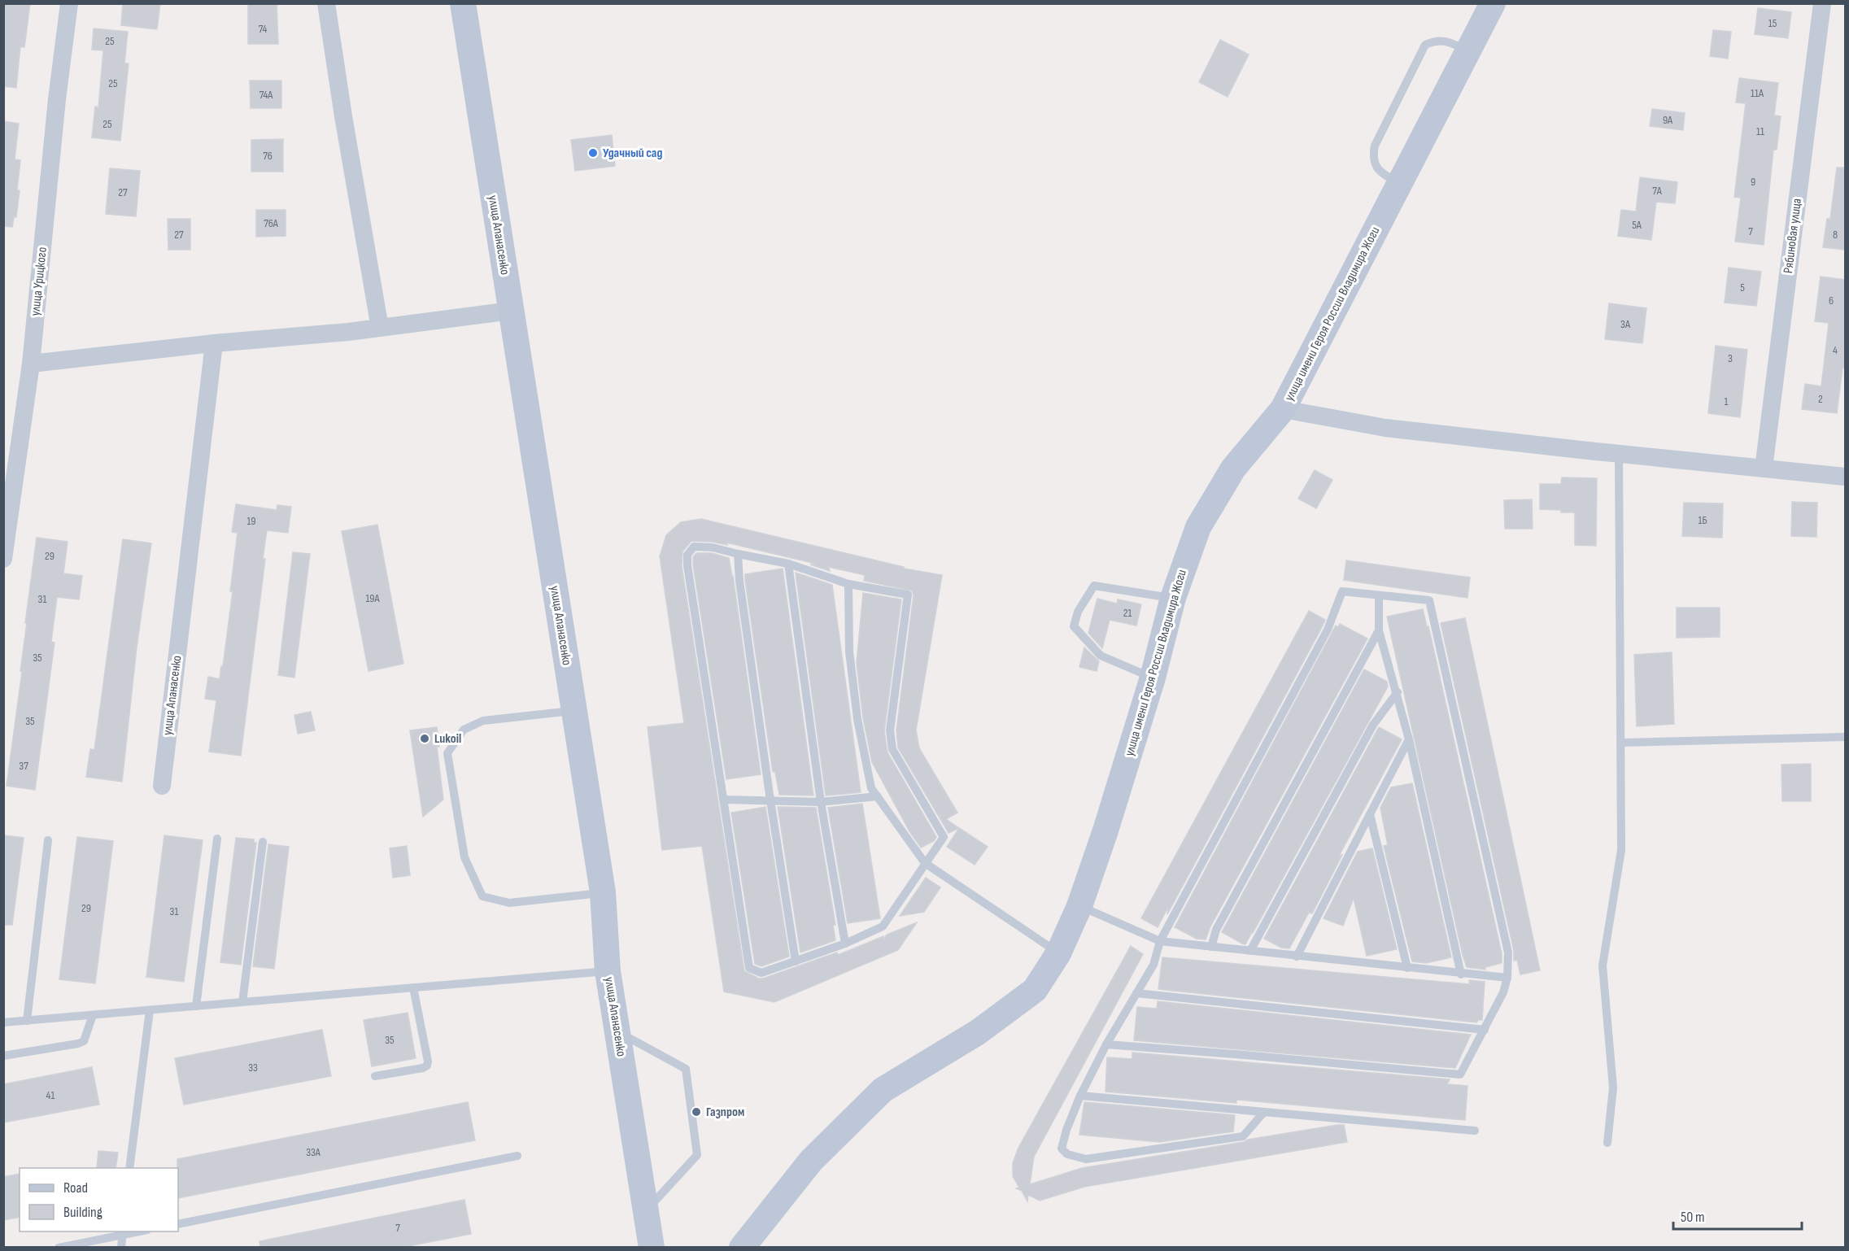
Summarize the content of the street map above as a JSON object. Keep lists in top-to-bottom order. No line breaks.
{"streets":{"main road":["улица Апанасенко","улица имени Героя России Владимира Жоги"],"street":["Рябиновая улица","улица Урицкого"]},"places":["Удачный сад","Lukoil","Газпром"],"house_numbers":["15","74","25","25","11А","74А","9А","25","11","76","9","7А","27","76А","5А","7","27","8","5","6","3А","4","3","2","1","1Б","19","29","19А","31","21","35","35","37","29","31","35","33","41","33А","7"],"legend":["Road","Building"],"scale_bar":"50 m"}
